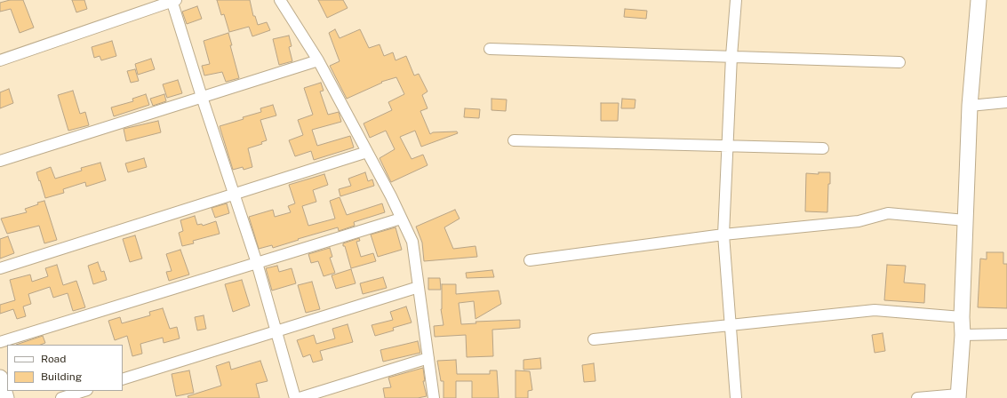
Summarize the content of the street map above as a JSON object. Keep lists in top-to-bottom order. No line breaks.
{"legend":["Road","Building"]}
